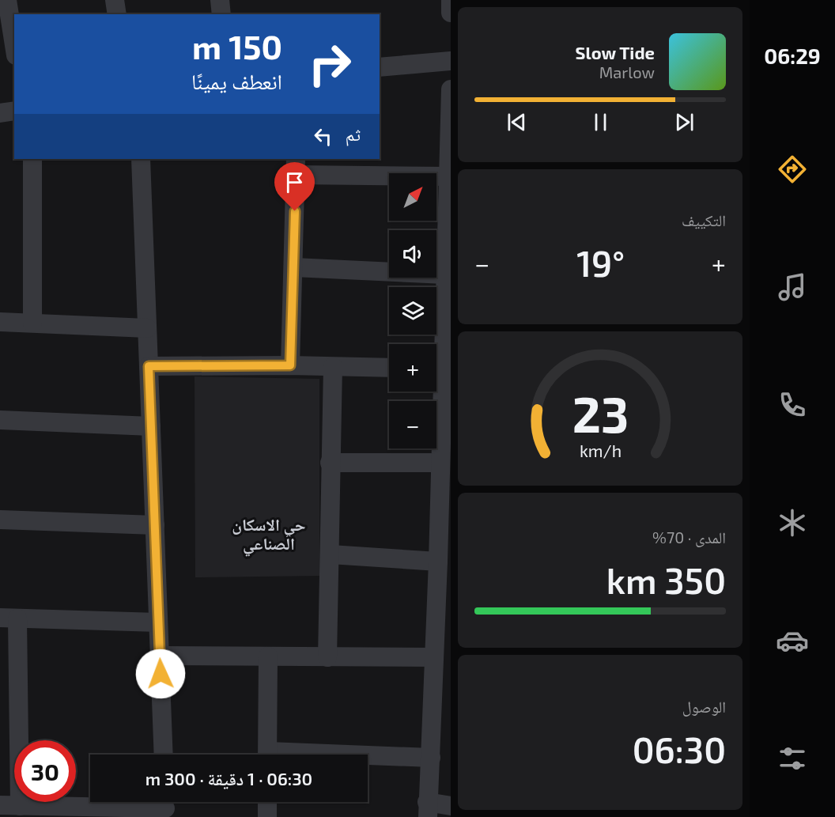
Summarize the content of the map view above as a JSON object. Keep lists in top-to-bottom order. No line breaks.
{"districts":["حي الاسكان الصناعي"],"north":"top right","page":{"tabs":"06:29","turn":["150 m","انعطف يمينًا"],"song":["Slow Tide","Marlow"],"then":"ثم","tile":["التكييف",["المدى · 70%","350 km"],["الوصول","06:30"]],"map_buttons":["+","−"],"heat":["−","19°","+"],"limit":"30","trip":"06:30 · 1 دقيقة · 300 m","gauge":["23","km/h"]}}
